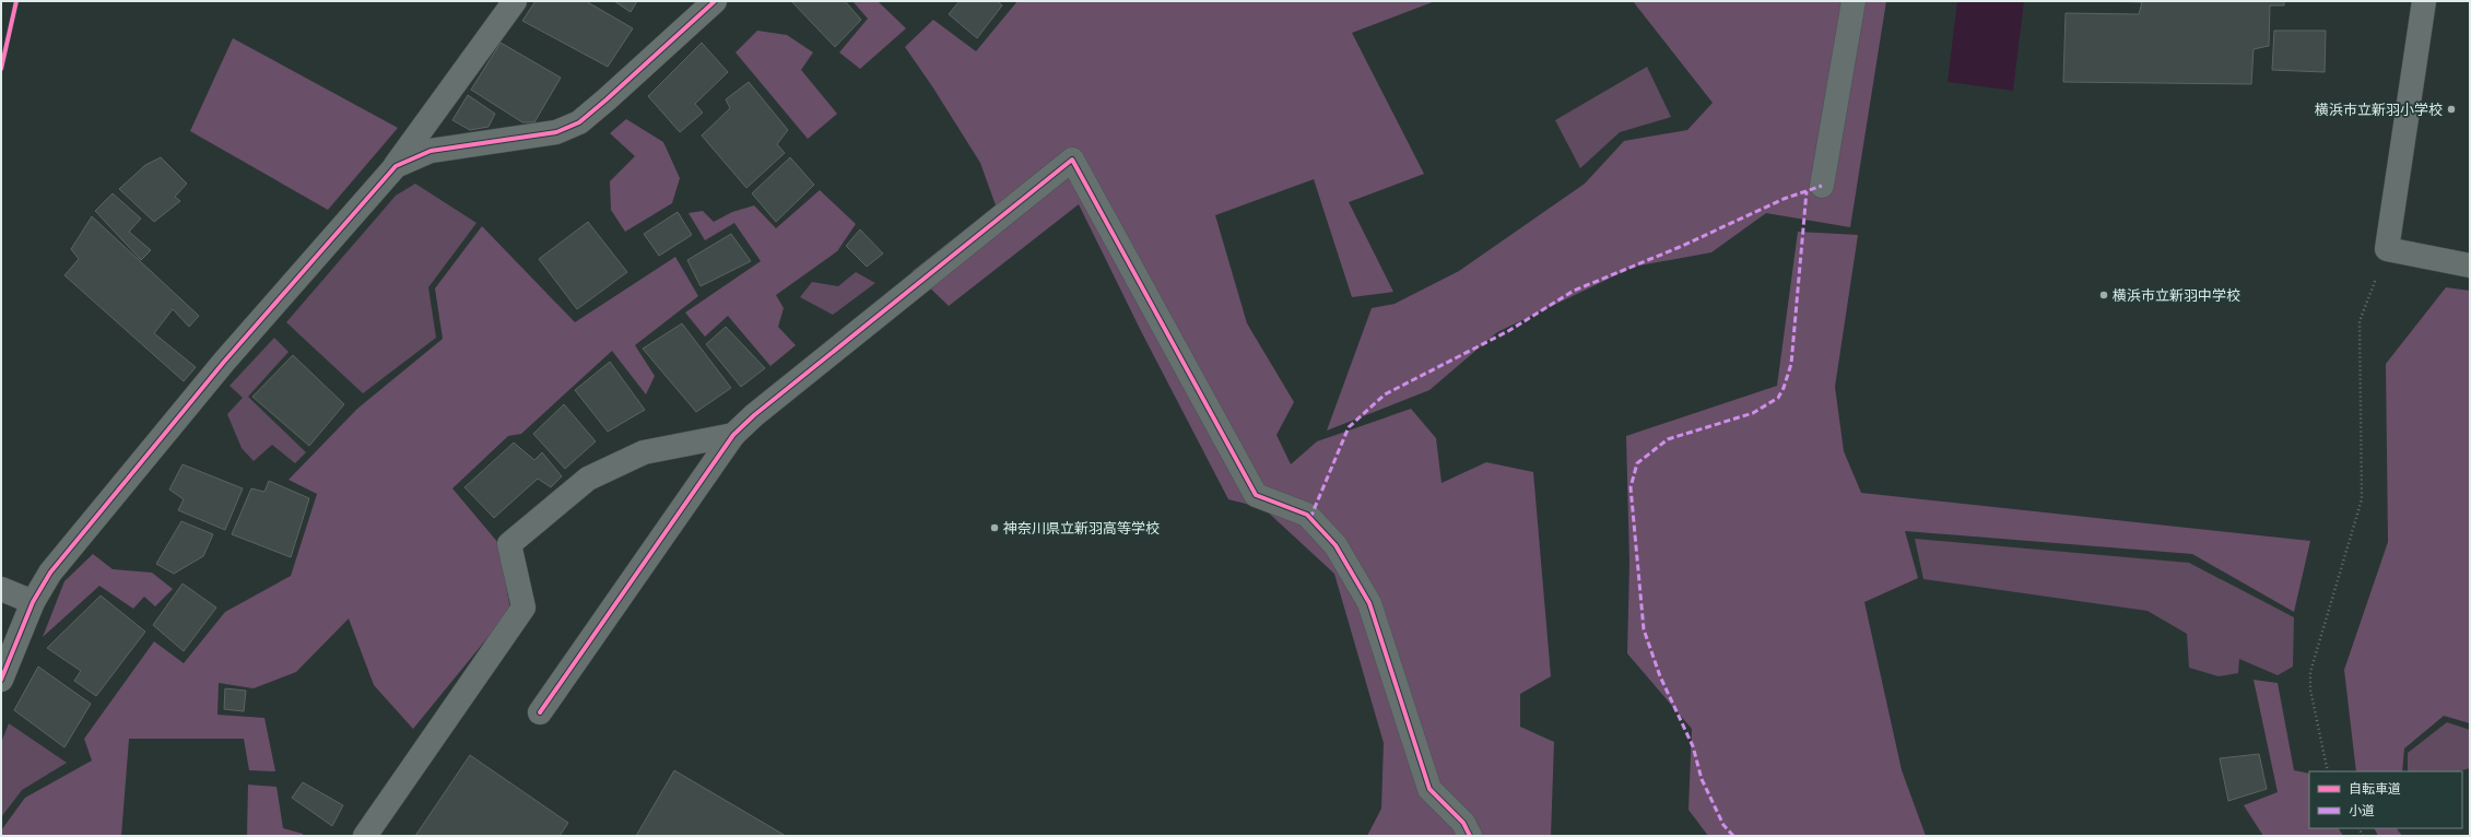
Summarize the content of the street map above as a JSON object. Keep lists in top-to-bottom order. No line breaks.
{"places":["横浜市立新羽小学校","横浜市立新羽中学校","神奈川県立新羽高等学校"],"legend":["自転車道","小道"]}
